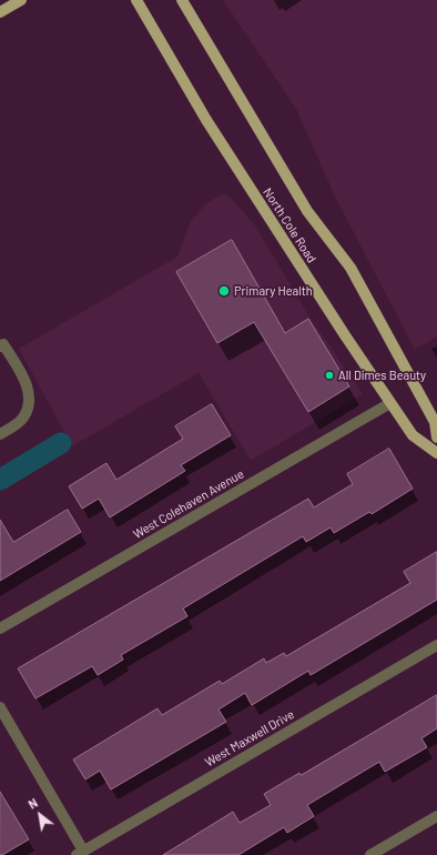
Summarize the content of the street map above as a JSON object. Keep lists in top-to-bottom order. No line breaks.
{"streets":{"main road":["North Cole Road"],"street":["West Colehaven Avenue","West Maxwell Drive"]},"crossings":[["North Cole Road","West Colehaven Avenue"]],"places":["Primary Health","All Dimes Beauty"],"north":"top left"}
